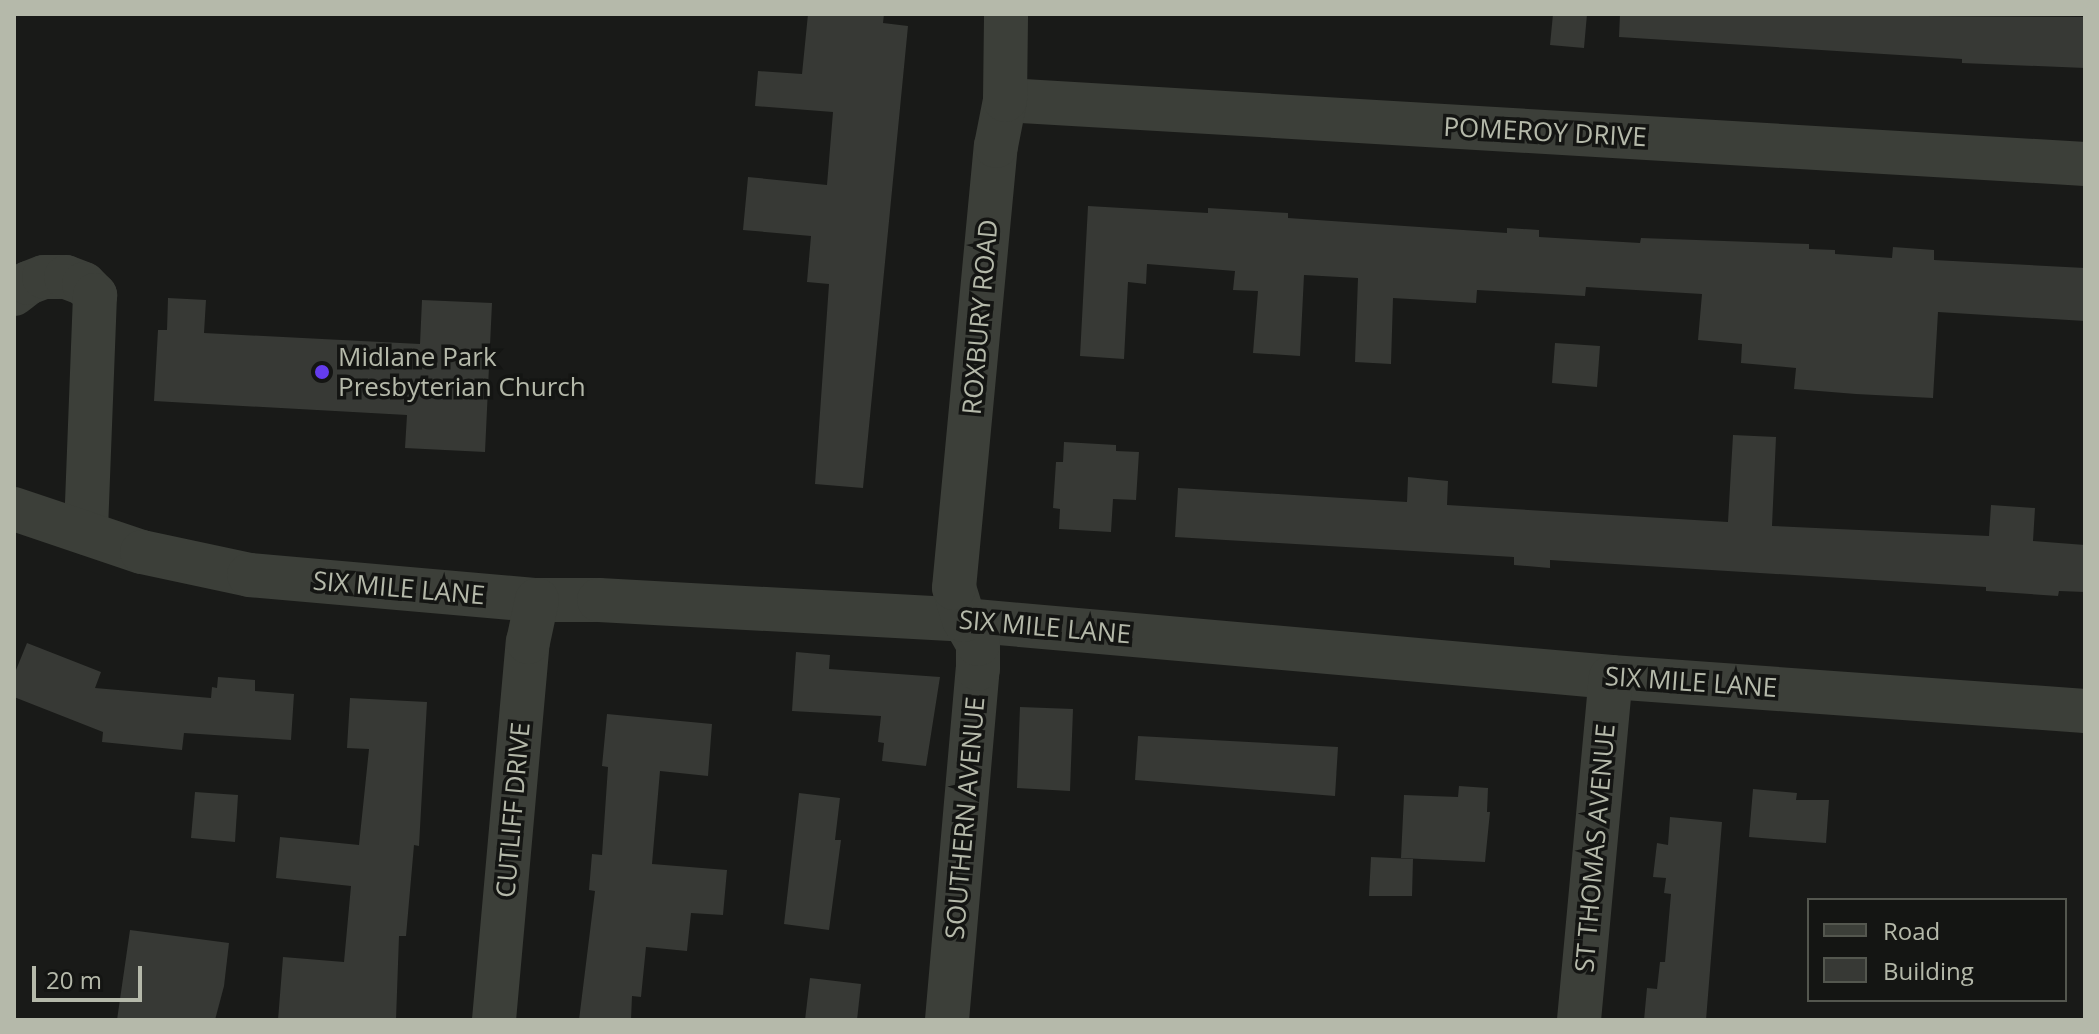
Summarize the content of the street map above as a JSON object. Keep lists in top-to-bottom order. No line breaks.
{"streets":{"street":["POMEROY DRIVE","ROXBURY ROAD","SIX MILE LANE","CUTLIFF DRIVE","SOUTHERN AVENUE","ST THOMAS AVENUE"]},"crossings":[["POMEROY DRIVE","ROXBURY ROAD"],["ROXBURY ROAD","SIX MILE LANE"],["ROXBURY ROAD","SOUTHERN AVENUE"],["SIX MILE LANE","CUTLIFF DRIVE"],["SIX MILE LANE","SOUTHERN AVENUE"],["SIX MILE LANE","ST THOMAS AVENUE"]],"places":["Midlane Park Presbyterian Church"],"legend":["Road","Building"],"scale_bar":"20 m"}
